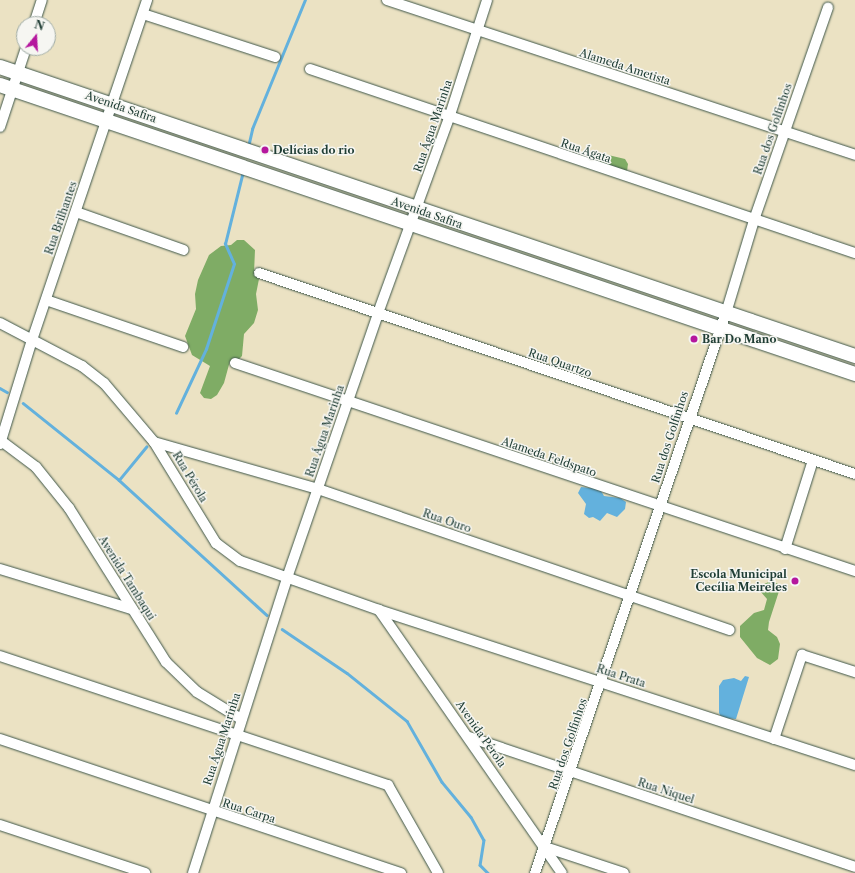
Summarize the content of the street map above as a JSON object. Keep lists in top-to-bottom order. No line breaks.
{"streets":{"street":["Alameda Ametista","Avenida Safira","Rua Água Marinha","Rua dos Golfinhos","Rua Ágata","Rua Brilhantes","Rua Quartzo","Alameda Feldspato","Rua Pérola","Rua Ouro","Avenida Tambaqui","Rua Prata","Avenida Pérola","Rua Níquel","Rua Carpa"]},"crossings":[["Alameda Ametista","Rua Água Marinha"],["Alameda Ametista","Rua dos Golfinhos"],["Avenida Safira","Rua Água Marinha"],["Avenida Safira","Rua dos Golfinhos"],["Avenida Safira","Rua Brilhantes"],["Rua Água Marinha","Rua Ágata"],["Rua Água Marinha","Rua Quartzo"],["Rua Água Marinha","Alameda Feldspato"],["Rua Água Marinha","Rua Pérola"],["Rua Água Marinha","Rua Ouro"],["Rua Água Marinha","Avenida Tambaqui"],["Rua Água Marinha","Rua Carpa"],["Rua dos Golfinhos","Rua Ágata"],["Rua dos Golfinhos","Rua Quartzo"],["Rua dos Golfinhos","Alameda Feldspato"],["Rua dos Golfinhos","Rua Ouro"],["Rua dos Golfinhos","Rua Prata"],["Rua dos Golfinhos","Avenida Pérola"],["Rua dos Golfinhos","Rua Níquel"],["Rua Brilhantes","Rua Pérola"],["Rua Brilhantes","Avenida Tambaqui"],["Rua Pérola","Rua Ouro"],["Rua Pérola","Rua Prata"],["Rua Pérola","Avenida Pérola"],["Rua Prata","Avenida Pérola"],["Avenida Pérola","Rua Níquel"]],"places":["Delícias do rio","Bar Do Mano","Escola Municipal Cecília Meireles"],"north":"top"}
